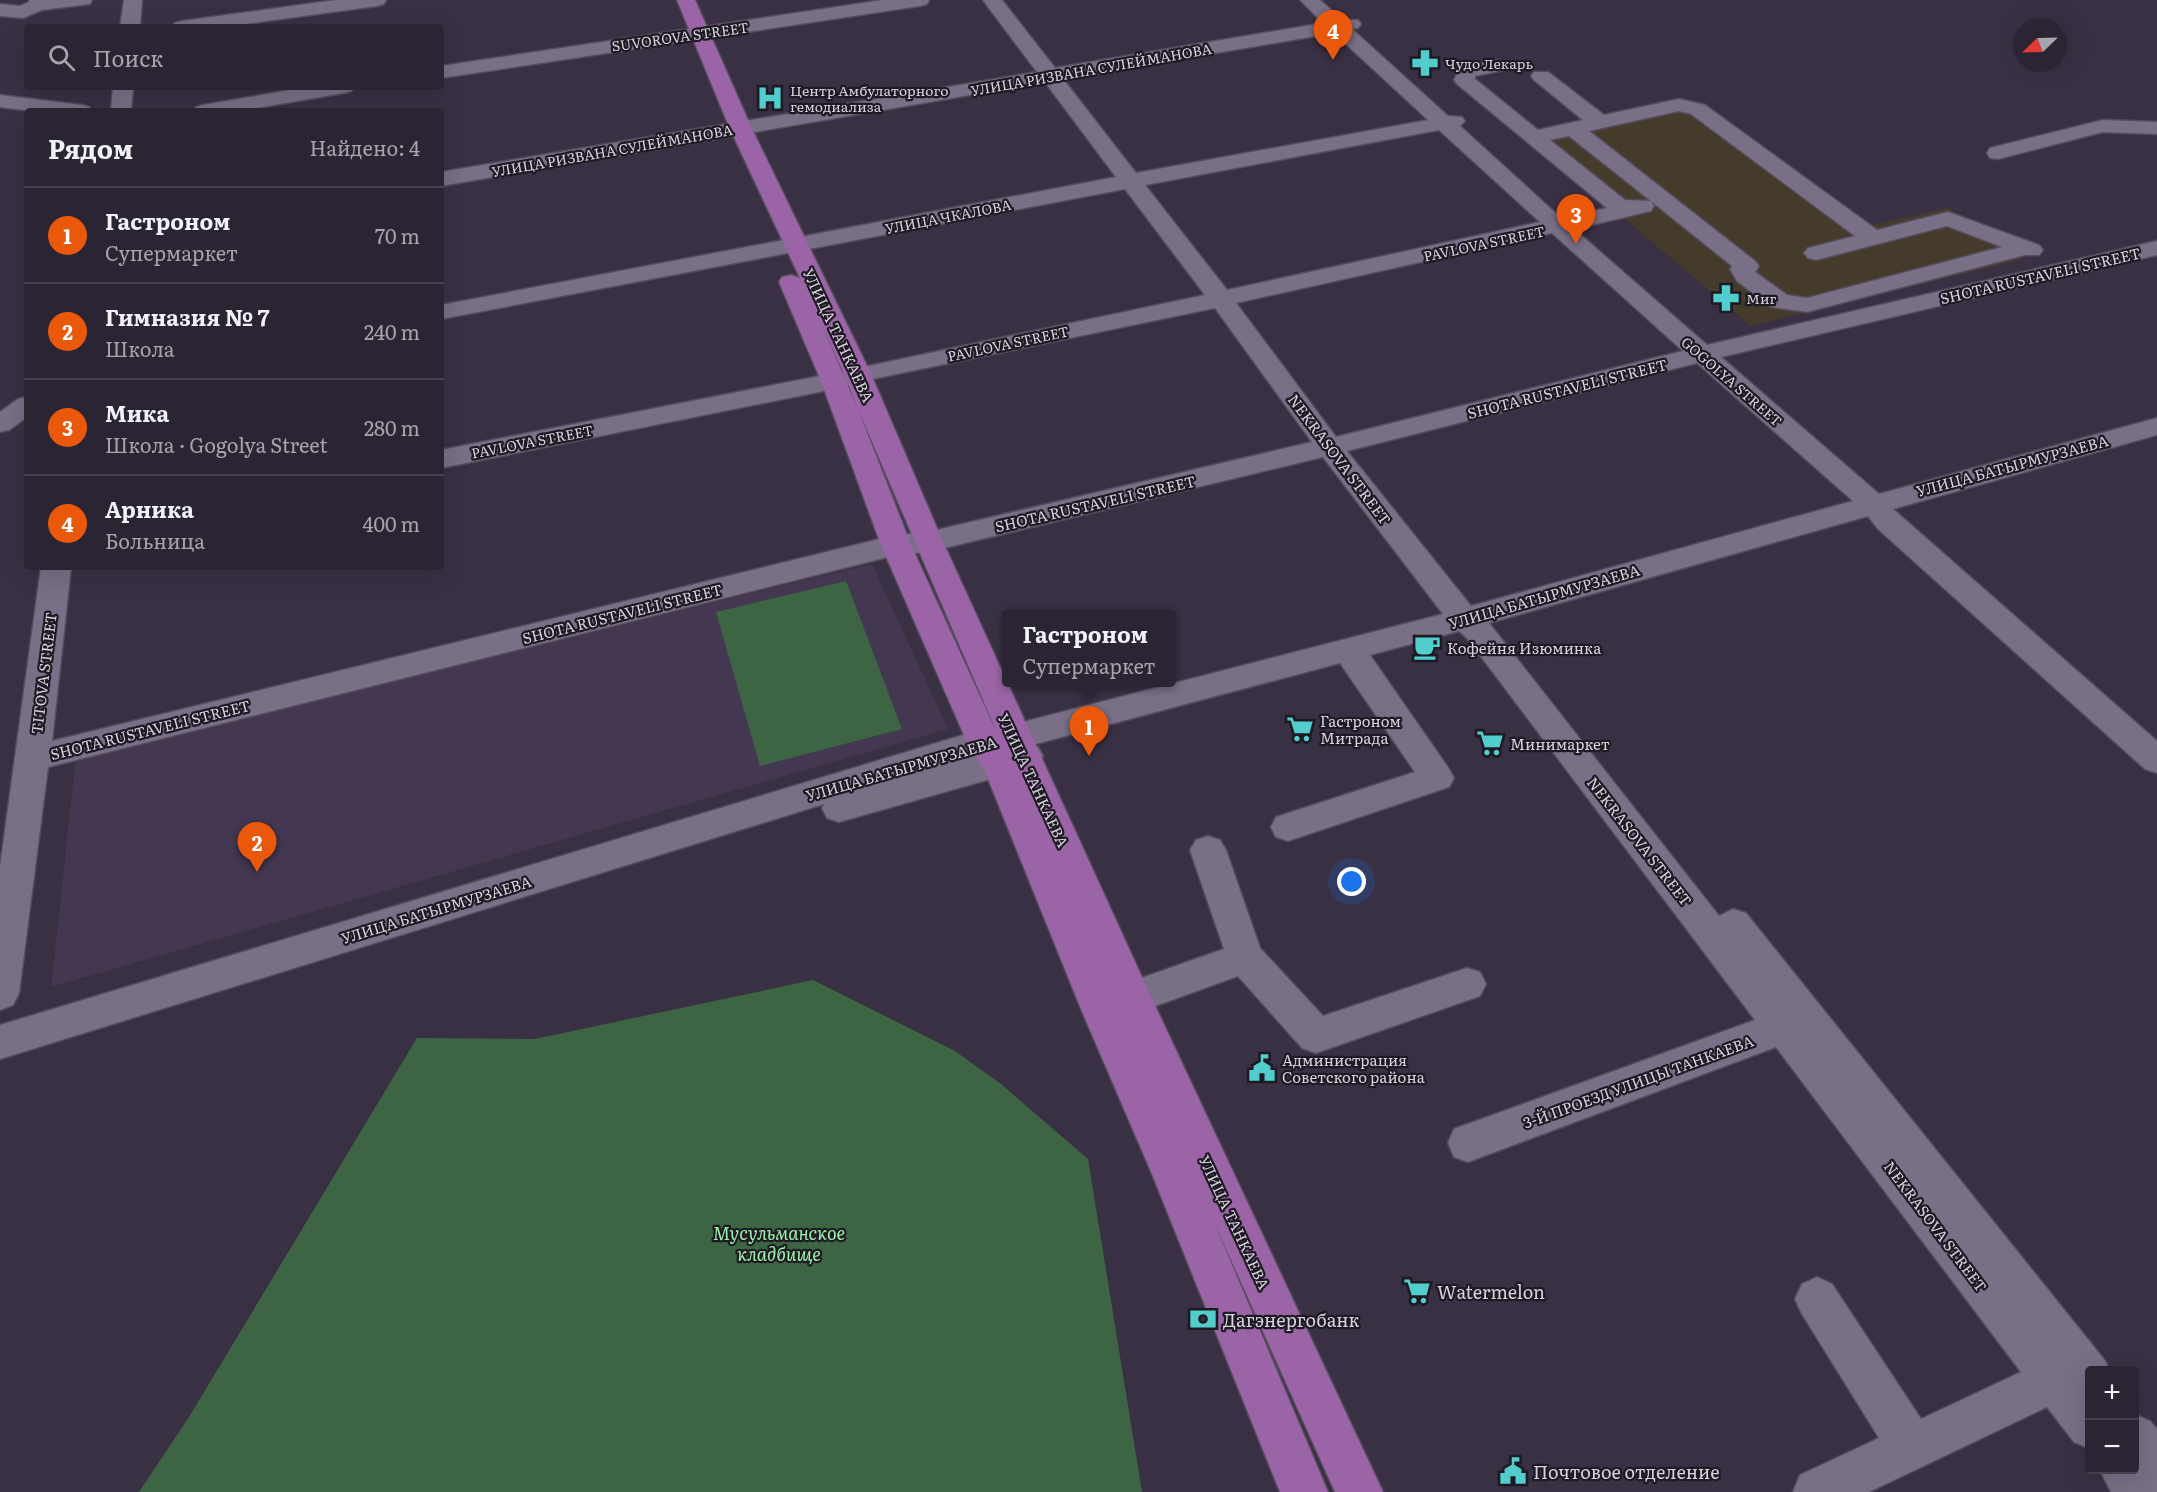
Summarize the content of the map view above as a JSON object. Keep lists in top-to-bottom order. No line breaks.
{"streets":{"main road":["УЛИЦА ТАНКАЕВА"],"street":["SUVOROVA STREET","УЛИЦА РИЗВАНА СУЛЕЙМАНОВА","УЛИЦА ЧКАЛОВА","PAVLOVA STREET","SHOTA RUSTAVELI STREET","GOGOLYA STREET","NEKRASOVA STREET","УЛИЦА БАТЫРМУРЗАЕВА","TITOVA STREET","3-Й ПРОЕЗД УЛИЦЫ ТАНКАЕВА"]},"crossings":[["SUVOROVA STREET","УЛИЦА ТАНКАЕВА"],["УЛИЦА РИЗВАНА СУЛЕЙМАНОВА","УЛИЦА ТАНКАЕВА"],["УЛИЦА РИЗВАНА СУЛЕЙМАНОВА","GOGOLYA STREET"],["УЛИЦА РИЗВАНА СУЛЕЙМАНОВА","NEKRASOVA STREET"],["УЛИЦА ЧКАЛОВА","УЛИЦА ТАНКАЕВА"],["УЛИЦА ЧКАЛОВА","GOGOLYA STREET"],["УЛИЦА ЧКАЛОВА","NEKRASOVA STREET"],["PAVLOVA STREET","УЛИЦА ТАНКАЕВА"],["PAVLOVA STREET","GOGOLYA STREET"],["PAVLOVA STREET","NEKRASOVA STREET"],["SHOTA RUSTAVELI STREET","УЛИЦА ТАНКАЕВА"],["SHOTA RUSTAVELI STREET","GOGOLYA STREET"],["SHOTA RUSTAVELI STREET","NEKRASOVA STREET"],["SHOTA RUSTAVELI STREET","TITOVA STREET"],["УЛИЦА ТАНКАЕВА","УЛИЦА БАТЫРМУРЗАЕВА"],["GOGOLYA STREET","УЛИЦА БАТЫРМУРЗАЕВА"],["NEKRASOVA STREET","УЛИЦА БАТЫРМУРЗАЕВА"],["NEKRASOVA STREET","3-Й ПРОЕЗД УЛИЦЫ ТАНКАЕВА"]],"parks":["Мусульманское кладбище"],"places":{"pharmacy":["Чудо Лекарь","Миг"],"hospital":["Центр Амбулаторного гемодиализа"],"cafe":["Кофейня Изюминка"],"supermarket":["Гастроном Митрада","Минимаркет","Watermelon"],"public building":["Администрация Советского района","Почтовое отделение"],"bank":["Дагэнергобанк"]},"north":"bottom left","page":{"pins":["4","3","1","2"],"search":"Поиск","heading":["Рядом","Найдено: 4"],"list":[{"mark":"1","name":"Гастроном","note":"Супермаркет","value":"70 m"},{"mark":"2","name":"Гимназия № 7","note":"Школа","value":"240 m"},{"mark":"3","name":"Мика","note":"Школа · Gogolya Street","value":"280 m"},{"mark":"4","name":"Арника","note":"Больница","value":"400 m"}],"popup":["Гастроном","Супермаркет"],"map_buttons":["+","−"]}}
